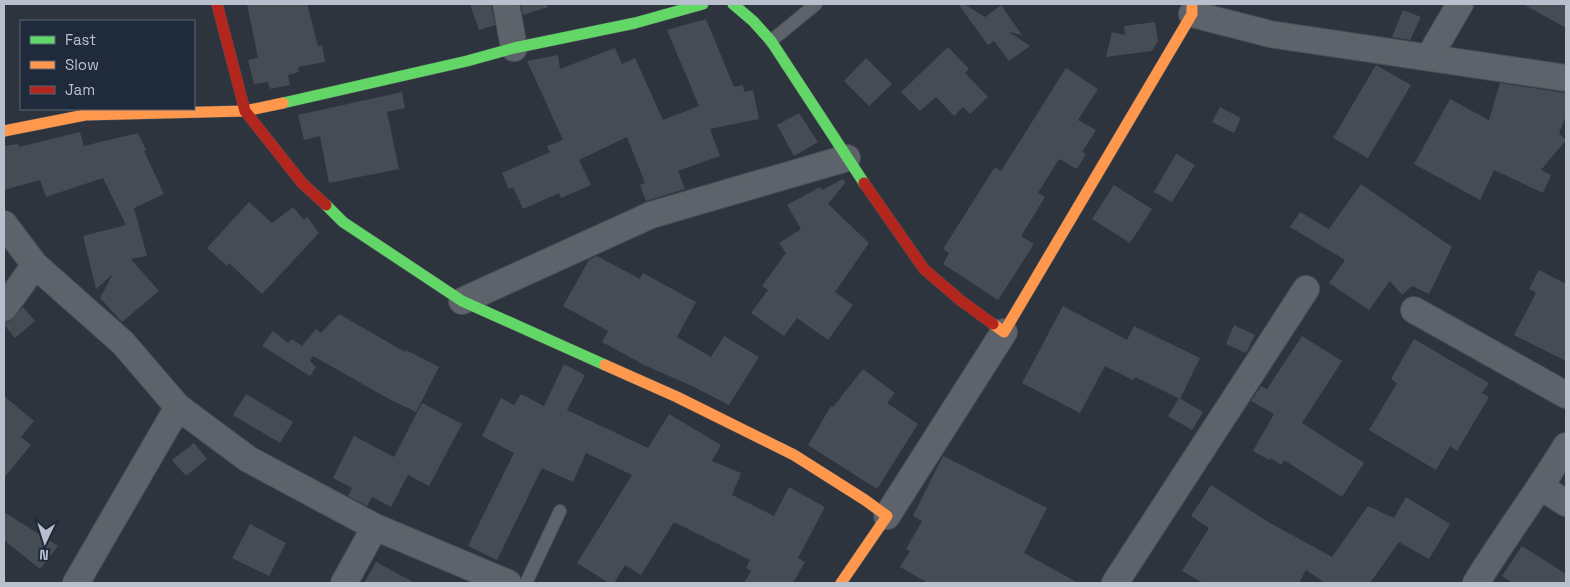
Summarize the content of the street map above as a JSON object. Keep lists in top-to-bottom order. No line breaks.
{"legend":["Fast","Slow","Jam"],"north":"bottom"}
